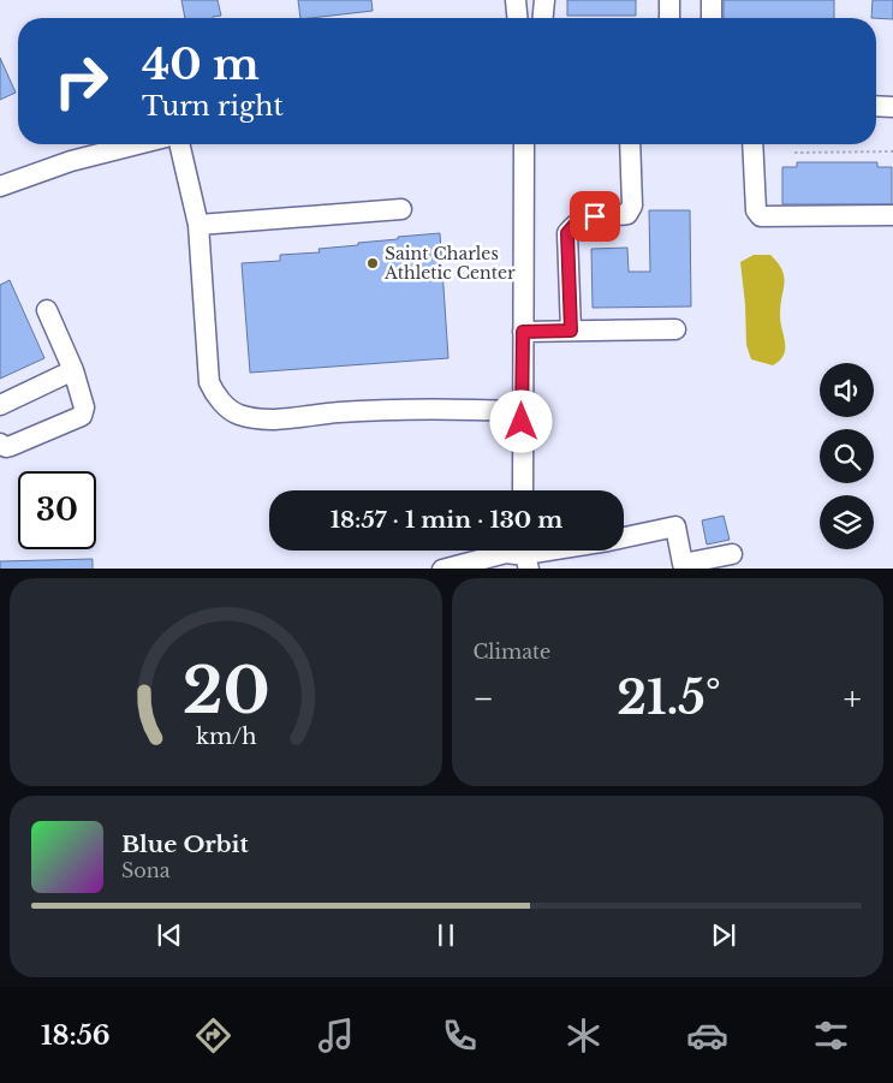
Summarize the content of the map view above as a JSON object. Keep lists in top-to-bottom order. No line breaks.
{"places":["Saint Charles Athletic Center"],"page":{"turn":["40 m","Turn right"],"limit":"30","trip":"18:57 · 1 min · 130 m","tile":"Climate","heat":["−","21.5°","+"],"song":["Blue Orbit","Sona"],"tabs":"18:56","gauge":["20","km/h"]}}
